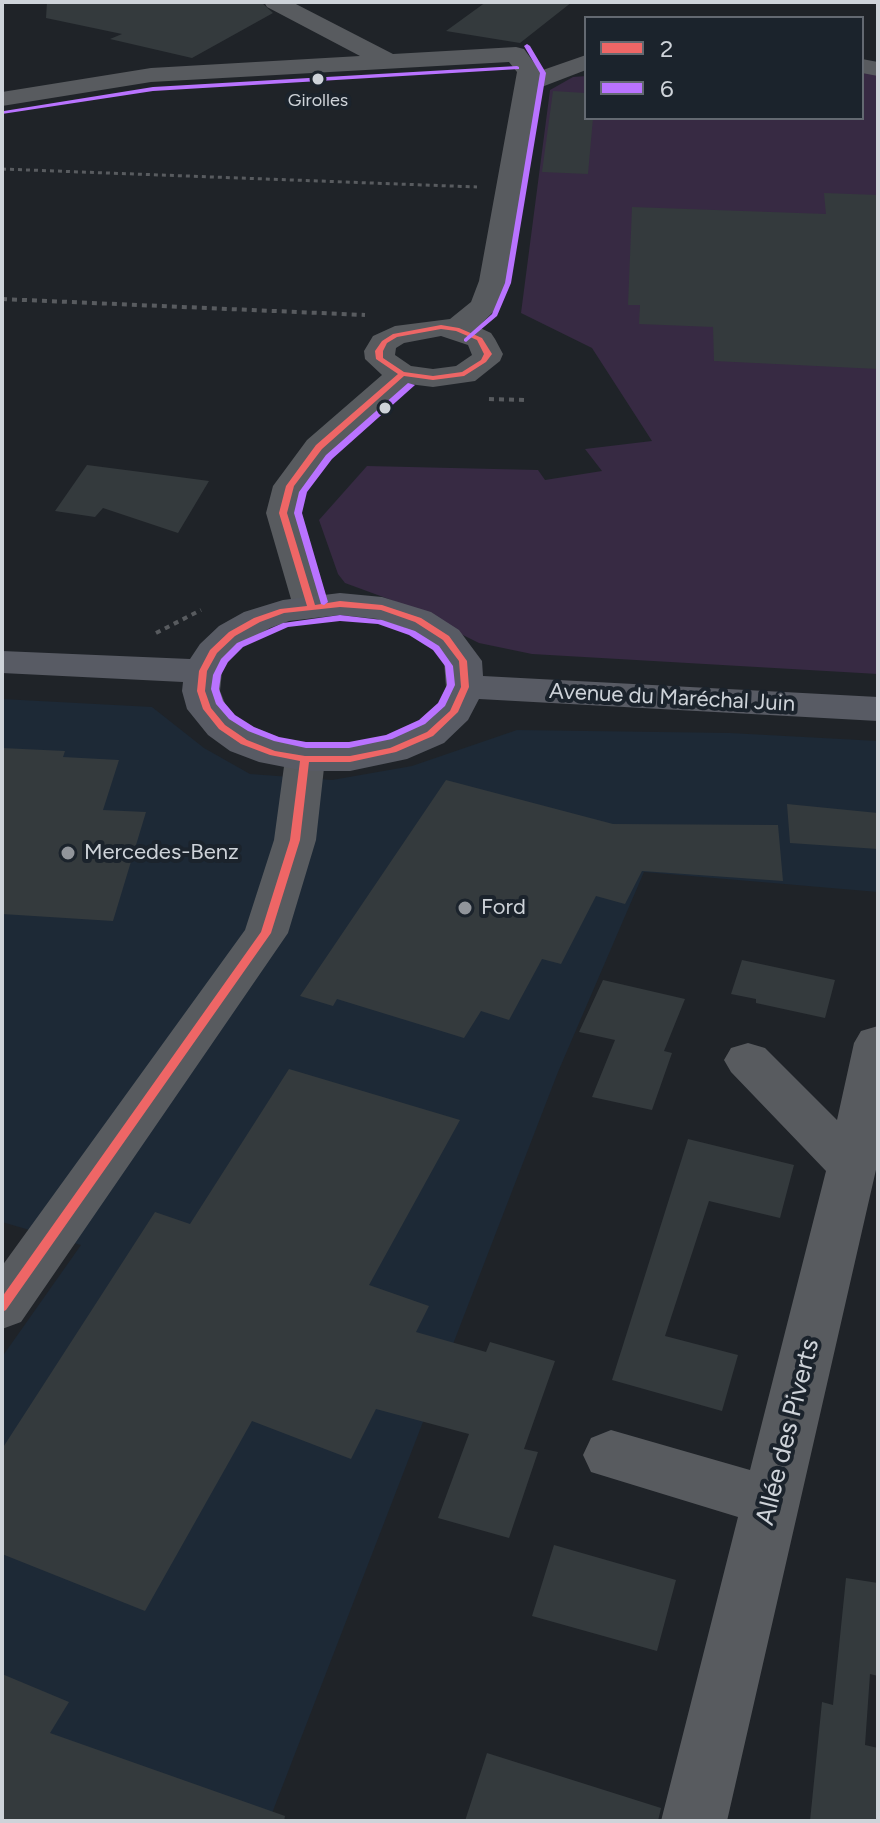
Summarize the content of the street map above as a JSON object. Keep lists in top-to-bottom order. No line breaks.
{"streets":{"main road":["Avenue du Maréchal Juin"],"street":["Allée des Piverts"]},"places":["Girolles","Mercedes-Benz","Ford"],"lines":["transit line 6","transit line 2"],"legend":["2","6"]}
